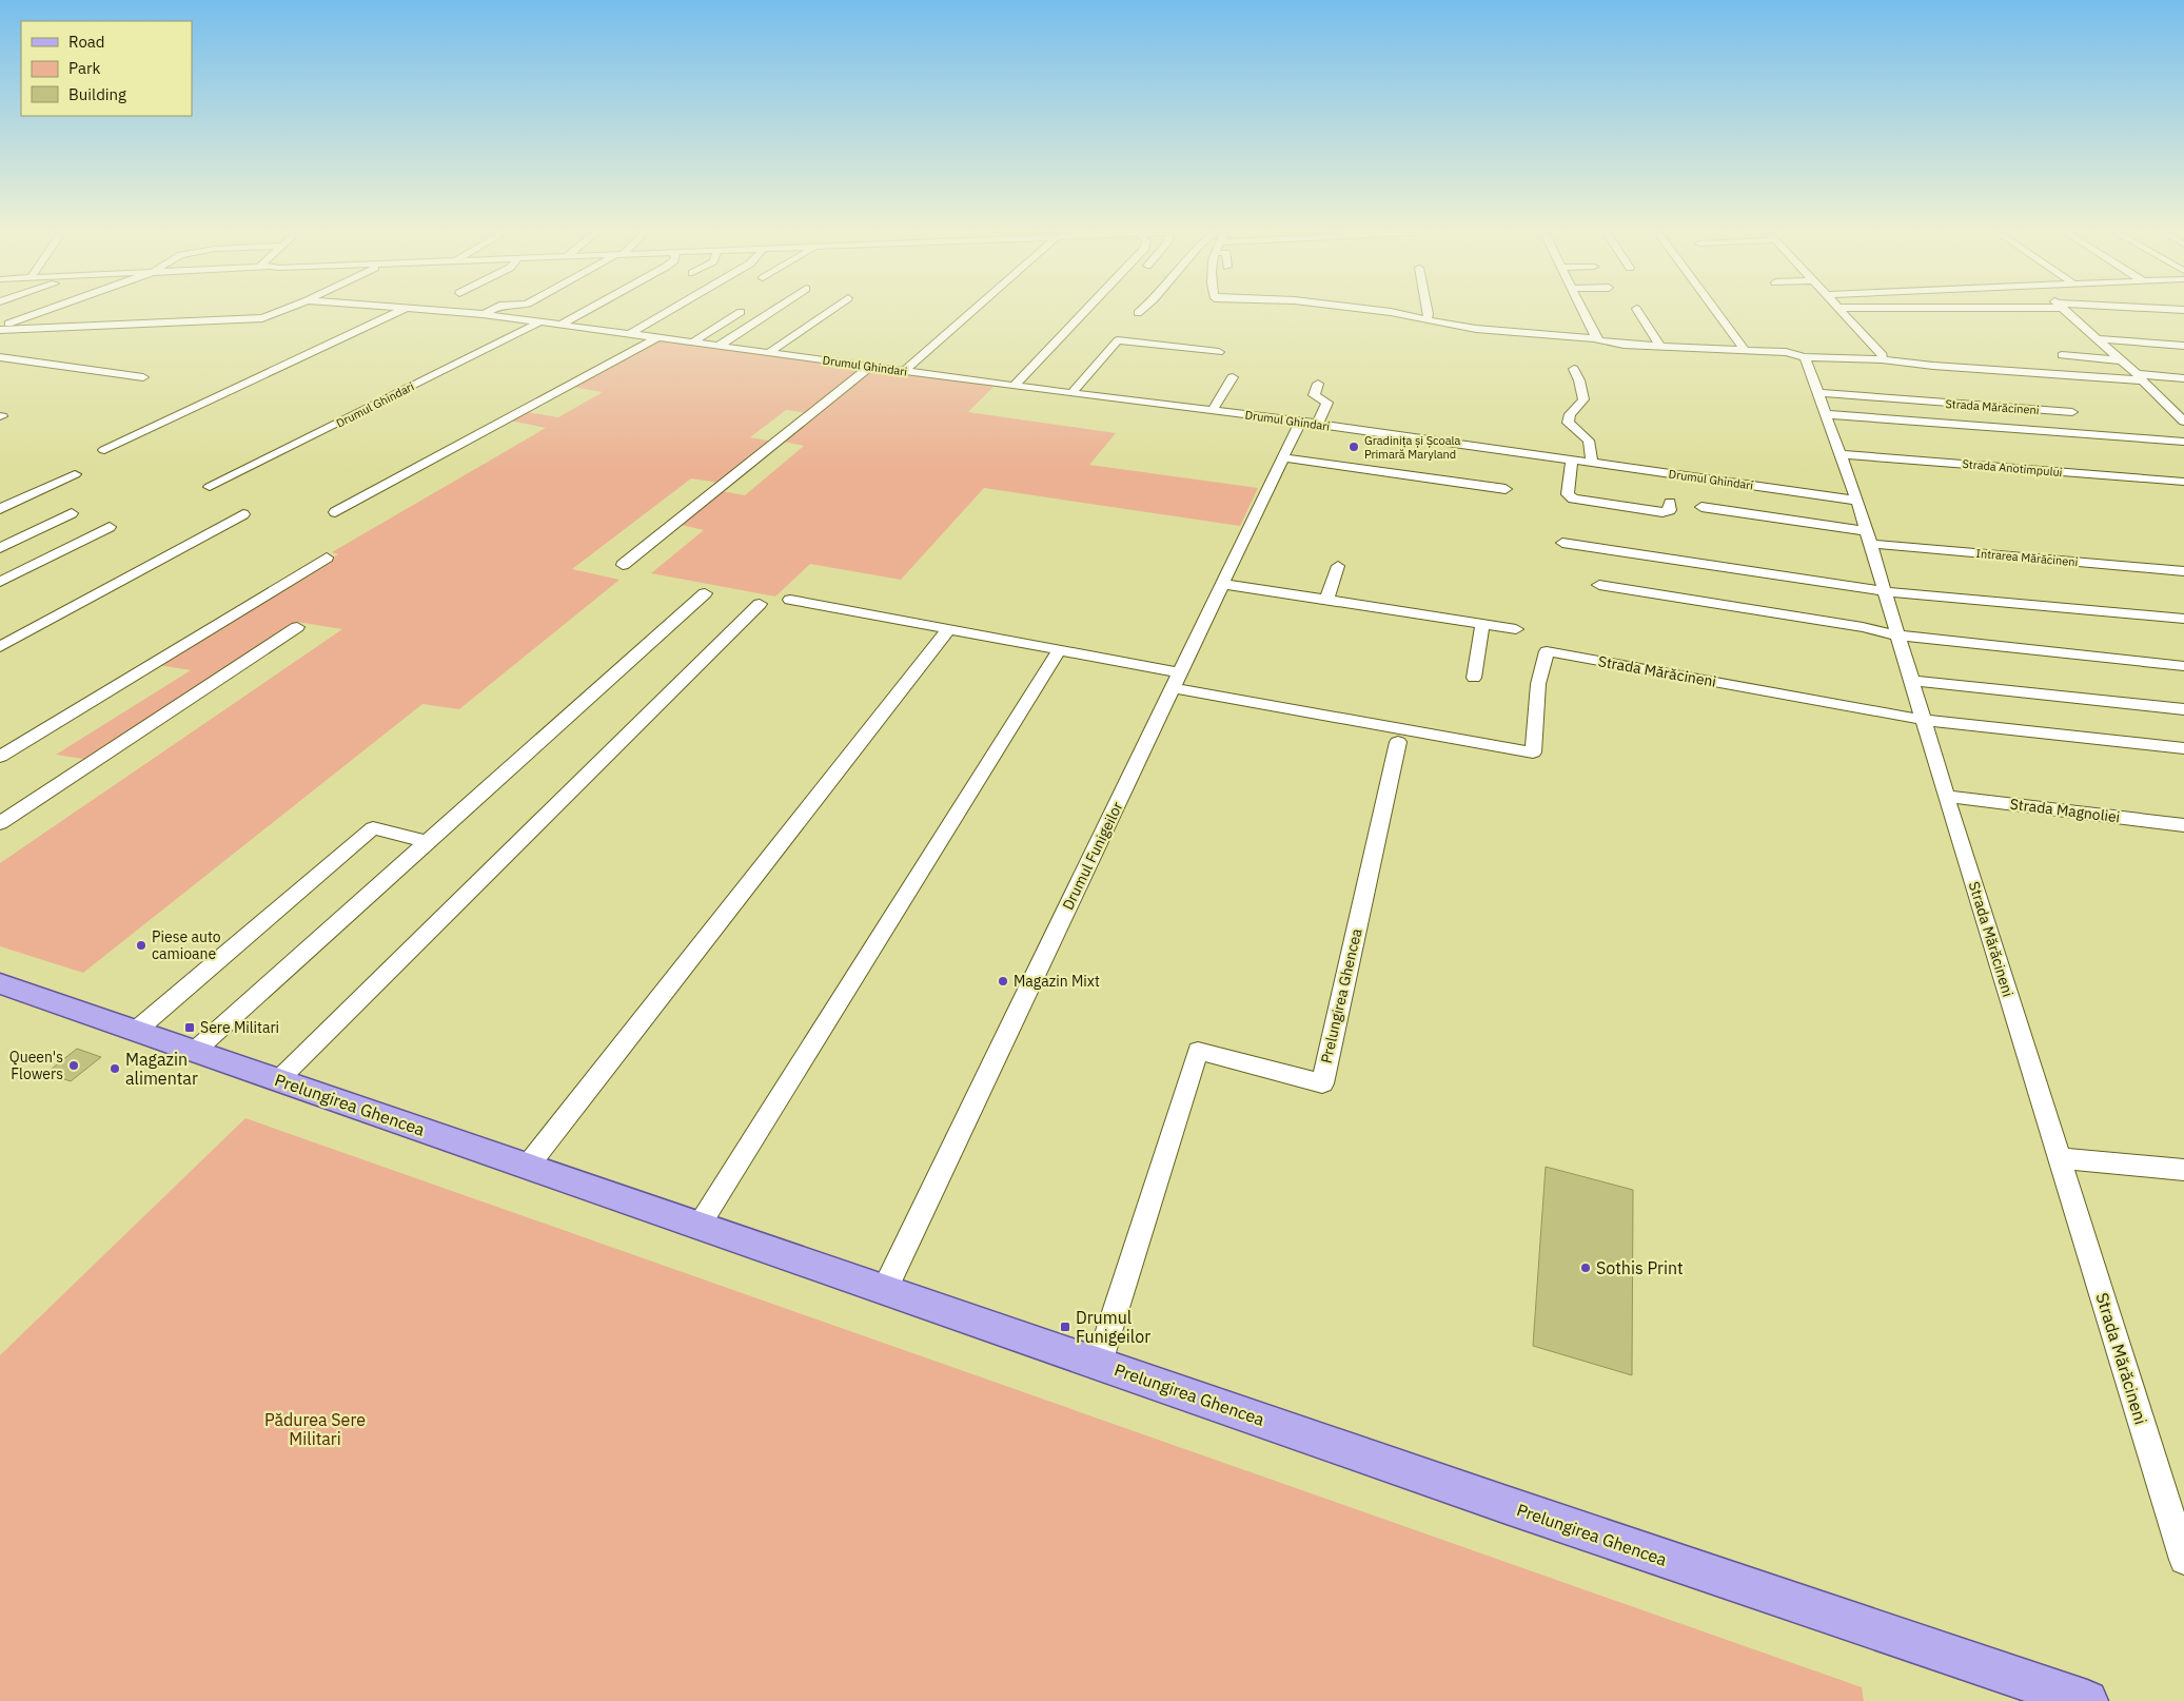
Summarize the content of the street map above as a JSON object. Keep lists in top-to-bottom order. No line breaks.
{"streets":{"main road":["Prelungirea Ghencea"],"street":["Drumul Ghindari","Strada Mărăcineni","Strada Anotimpului","Intrarea Mărăcineni","Strada Magnoliei","Drumul Funigeilor"]},"crossings":[["Drumul Ghindari","Strada Mărăcineni"],["Drumul Ghindari","Drumul Funigeilor"],["Strada Mărăcineni","Strada Anotimpului"],["Strada Mărăcineni","Intrarea Mărăcineni"],["Strada Mărăcineni","Strada Magnoliei"],["Strada Mărăcineni","Drumul Funigeilor"],["Drumul Funigeilor","Prelungirea Ghencea"]],"parks":["Pădurea Sere Militari"],"places":{"other":["Gradinița și Școala Primară Maryland","Piese auto camioane","Magazin Mixt","Queen's Flowers","Magazin alimentar","Sothis Print"],"transit":["Sere Militari","Drumul Funigeilor"]},"legend":["Road","Park","Building"]}
